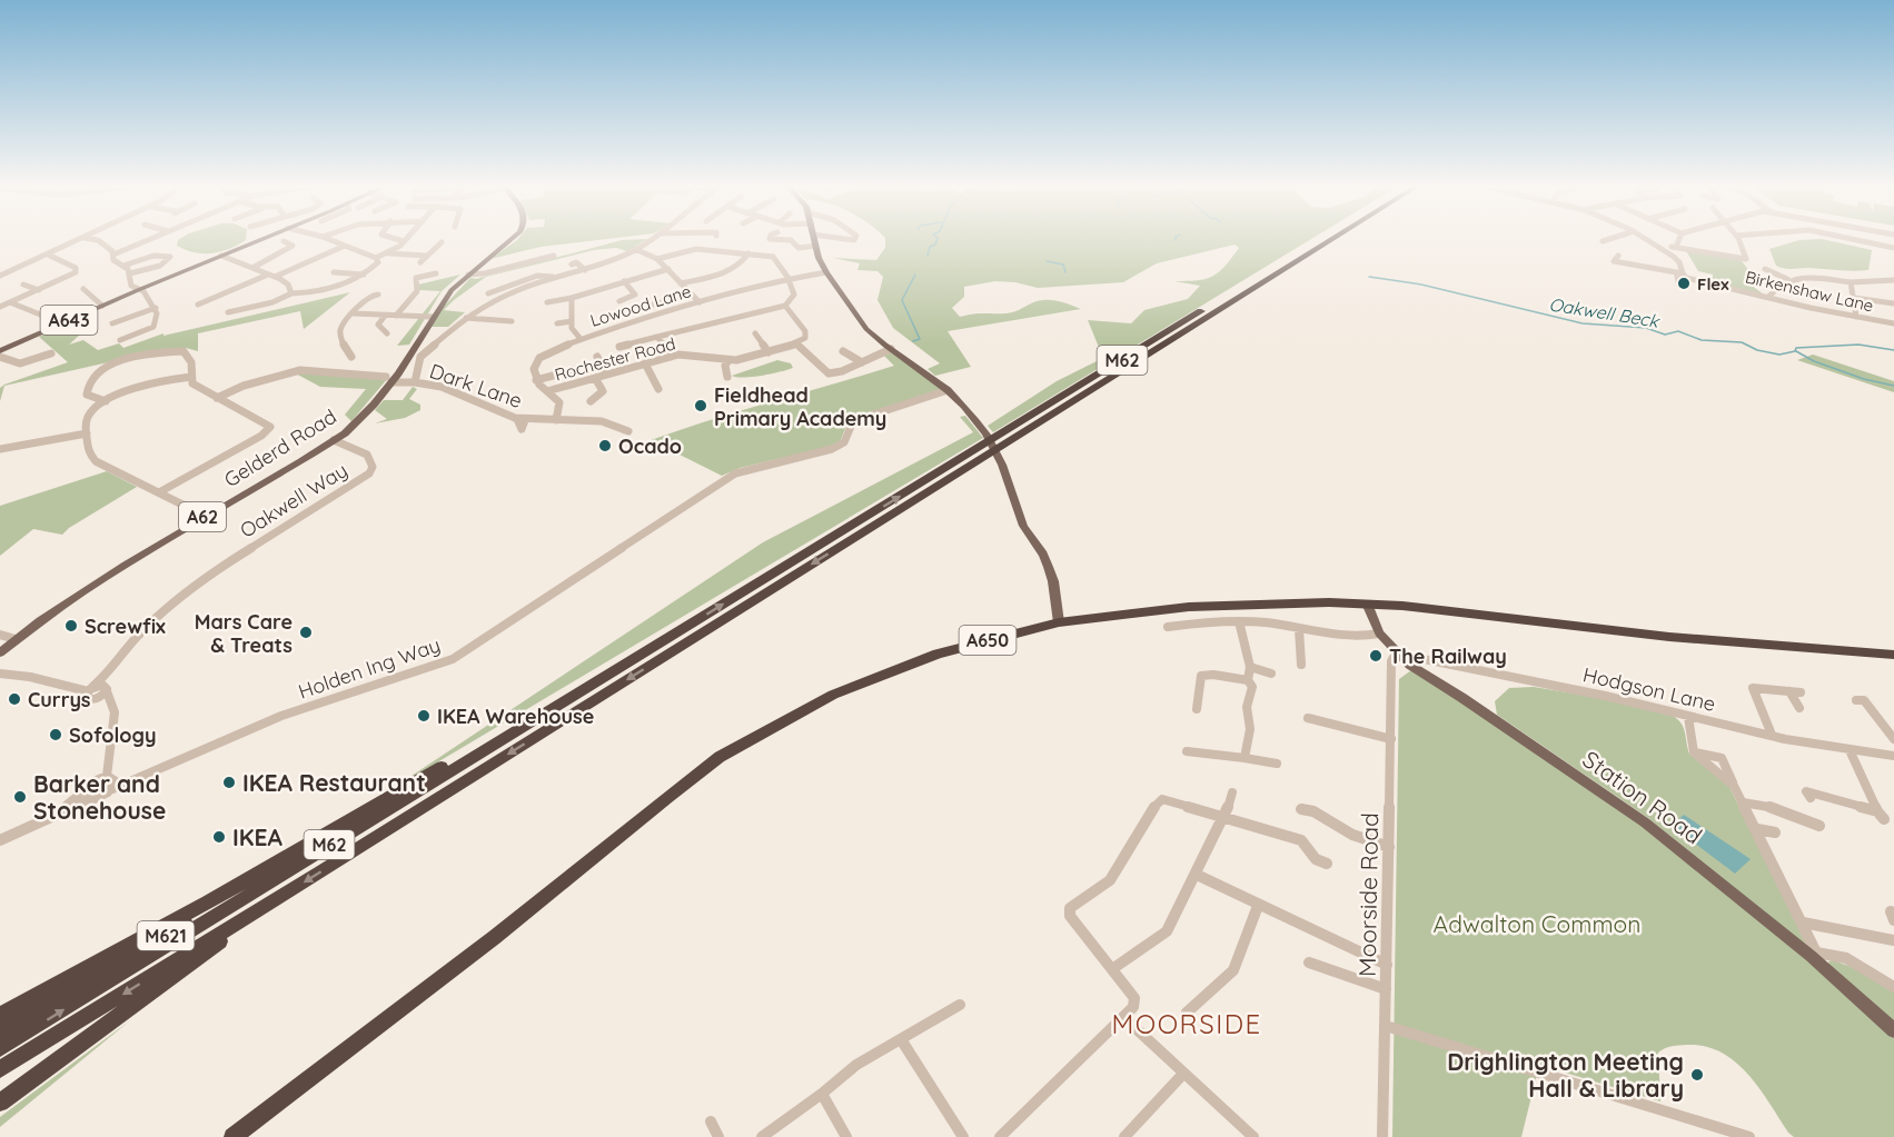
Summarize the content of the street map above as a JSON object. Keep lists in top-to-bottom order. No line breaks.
{"streets":{"highway":["M62","A650","M621"],"main road":["A643","Gelderd Road","A62","Station Road"],"street":["Birkenshaw Lane","Lowood Lane","Rochester Road","Dark Lane","Oakwell Way","Holden Ing Way","Hodgson Lane","Moorside Road"]},"crossings":[["M62","M621"],["Dark Lane","Gelderd Road"],["Gelderd Road","Oakwell Way"],["A650","Station Road"],["Hodgson Lane","Station Road"],["Hodgson Lane","Moorside Road"],["Station Road","Moorside Road"]],"districts":["MOORSIDE"],"water":["Oakwell Beck"],"parks":["Adwalton Common"],"places":["Flex","Fieldhead Primary Academy","Ocado","Screwfix","Mars Care & Treats","The Railway","Currys","IKEA Warehouse","Sofology","IKEA Restaurant","Barker and Stonehouse","IKEA","Drighlington Meeting Hall & Library"]}
